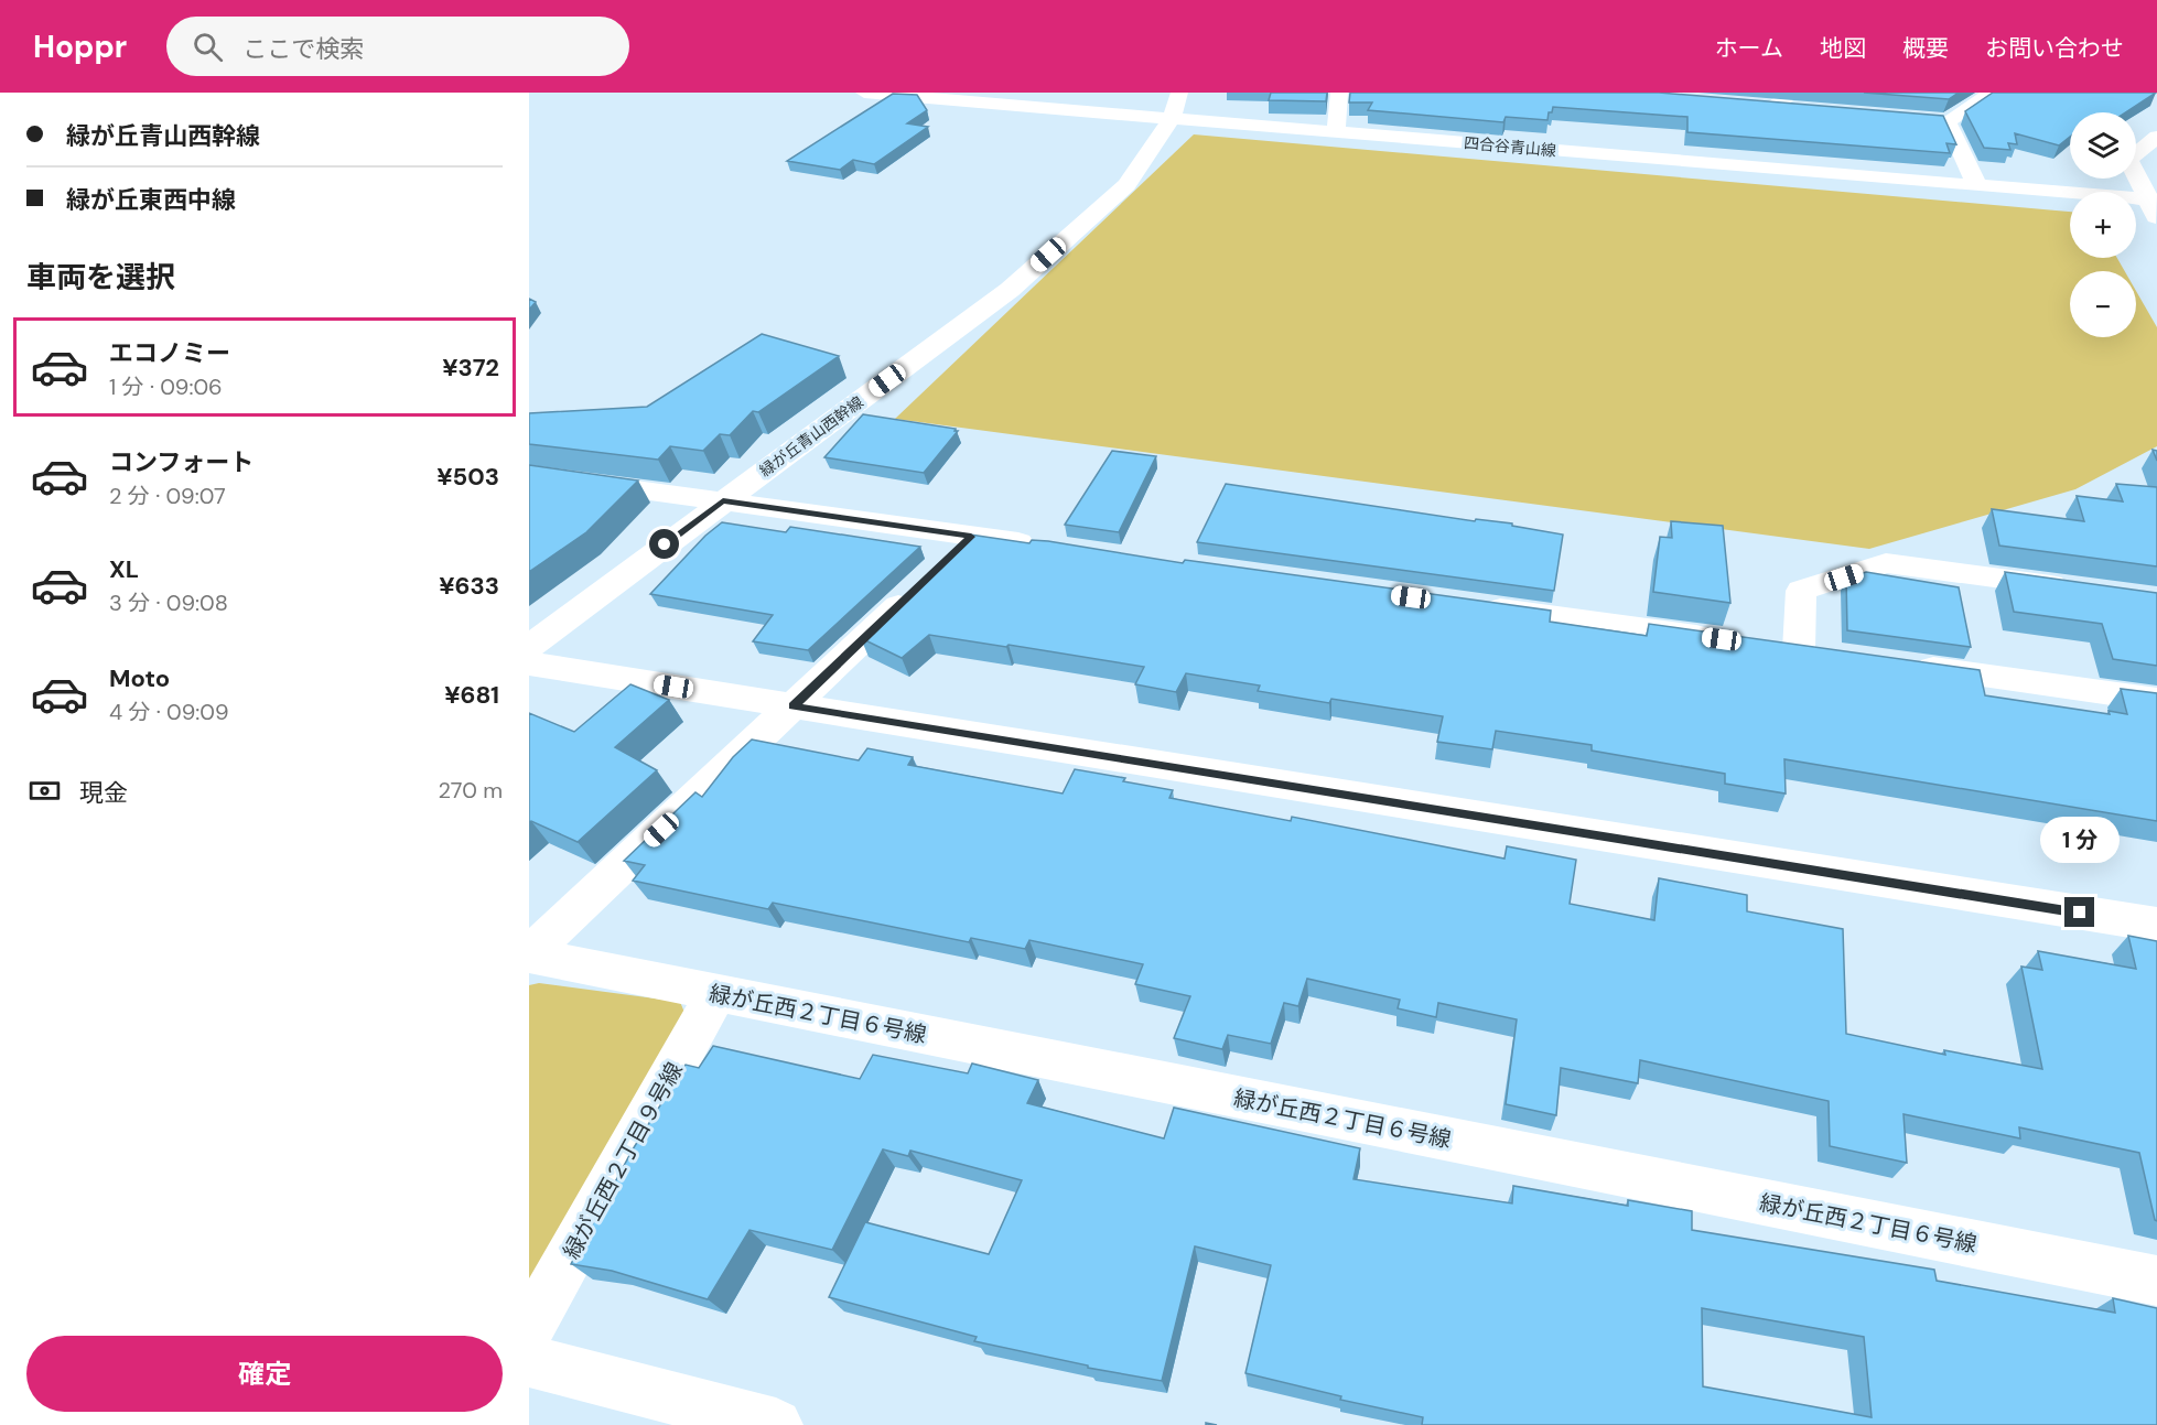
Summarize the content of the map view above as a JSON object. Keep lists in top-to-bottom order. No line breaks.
{"streets":{"street":["四合谷青山線","緑が丘青山西幹線","緑が丘西２丁目６号線","緑が丘西２丁目９号線"]},"crossings":[["四合谷青山線","緑が丘青山西幹線"],["緑が丘西２丁目６号線","緑が丘西２丁目９号線"]],"page":{"header":"Hoppr","search":"ここで検索","nav":["ホーム","地図","概要","お問い合わせ"],"banner":["緑が丘青山西幹線","緑が丘東西中線"],"map_buttons":["+","−"],"heading":"車両を選択","list":[{"name":"エコノミー","note":"1 分 · 09:06","value":"¥372"},{"name":"コンフォート","note":"2 分 · 09:07","value":"¥503"},{"name":"XL","note":"3 分 · 09:08","value":"¥633"},{"name":"Moto","note":"4 分 · 09:09","value":"¥681"}],"pay":["現金","270 m"],"bubble":"1 分","buttons":"確定"}}
